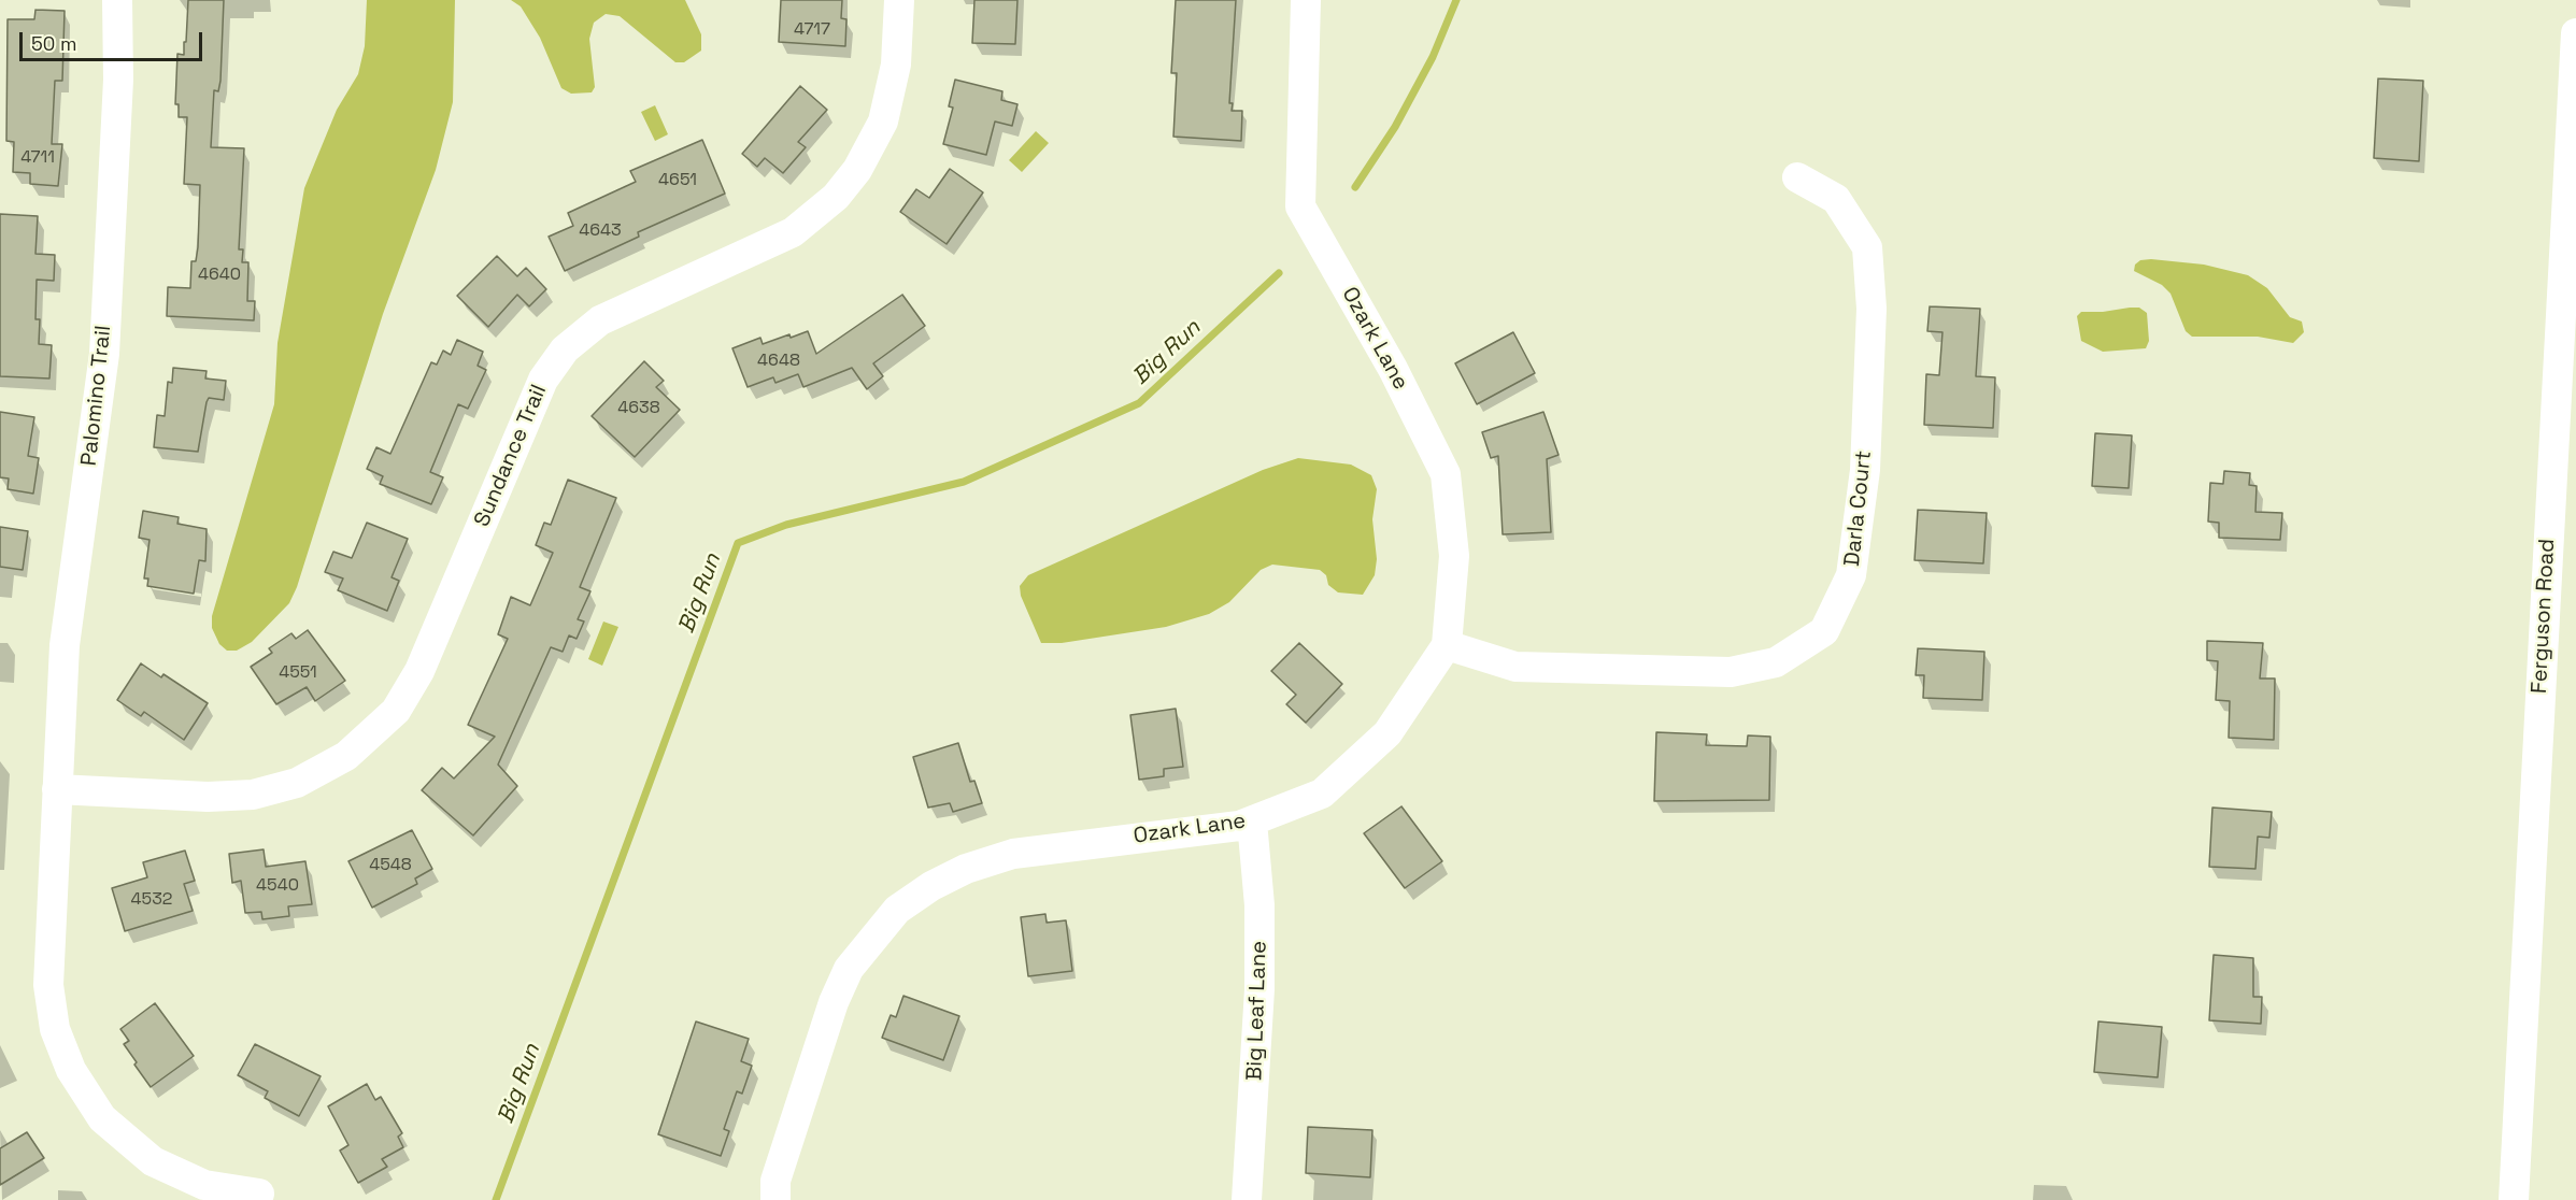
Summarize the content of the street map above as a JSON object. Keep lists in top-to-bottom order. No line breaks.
{"streets":{"street":["Ozark Lane","Palomino Trail","Sundance Trail","Darla Court","Ferguson Road","Big Leaf Lane"]},"crossings":[["Ozark Lane","Darla Court"],["Ozark Lane","Big Leaf Lane"],["Palomino Trail","Sundance Trail"]],"water":["Big Run"],"house_numbers":["4717","4711","4651","4643","4640","4648","4638","4551","4548","4540","4532"],"scale_bar":"50 m"}
